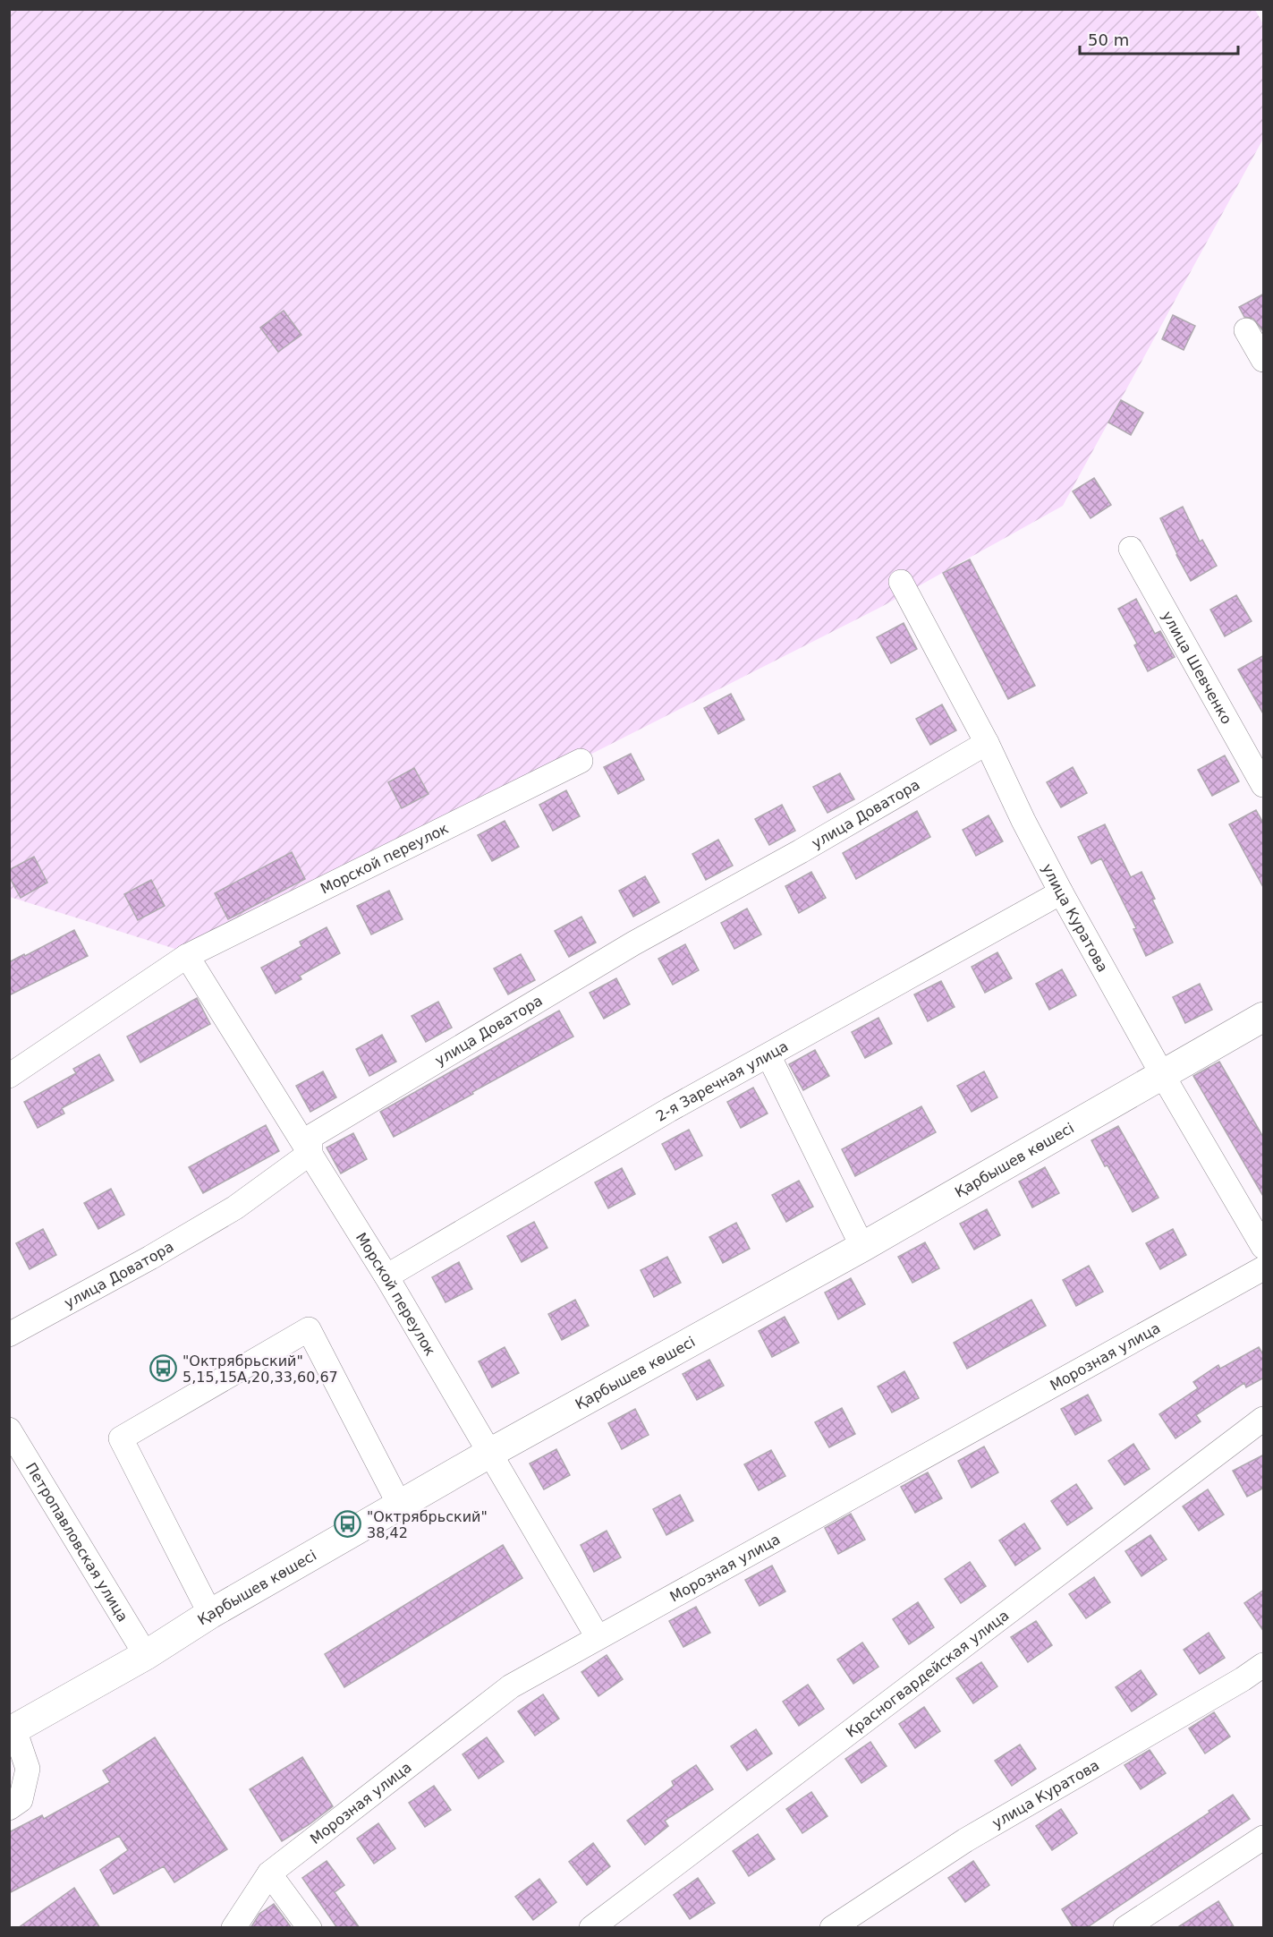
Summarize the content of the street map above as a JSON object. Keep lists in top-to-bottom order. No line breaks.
{"streets":{"main road":["Қарбышев көшесі"],"street":["улица Шевченко","улица Доватора","Морской переулок","улица Куратова","2-я Заречная улица","Морозная улица","Петропавловская улица","Красногвардейская улица"]},"crossings":[["улица Доватора","Морской переулок"],["улица Доватора","улица Куратова"],["Морской переулок","2-я Заречная улица"],["Морской переулок","Қарбышев көшесі"],["Морской переулок","Морозная улица"],["улица Куратова","2-я Заречная улица"],["улица Куратова","Қарбышев көшесі"],["Қарбышев көшесі","Петропавловская улица"]],"places":{"bus stop":["\"Октрябрьский\" 5,15,15А,20,33,60,67","\"Октрябрьский\" 38,42"]},"scale_bar":"50 m"}
